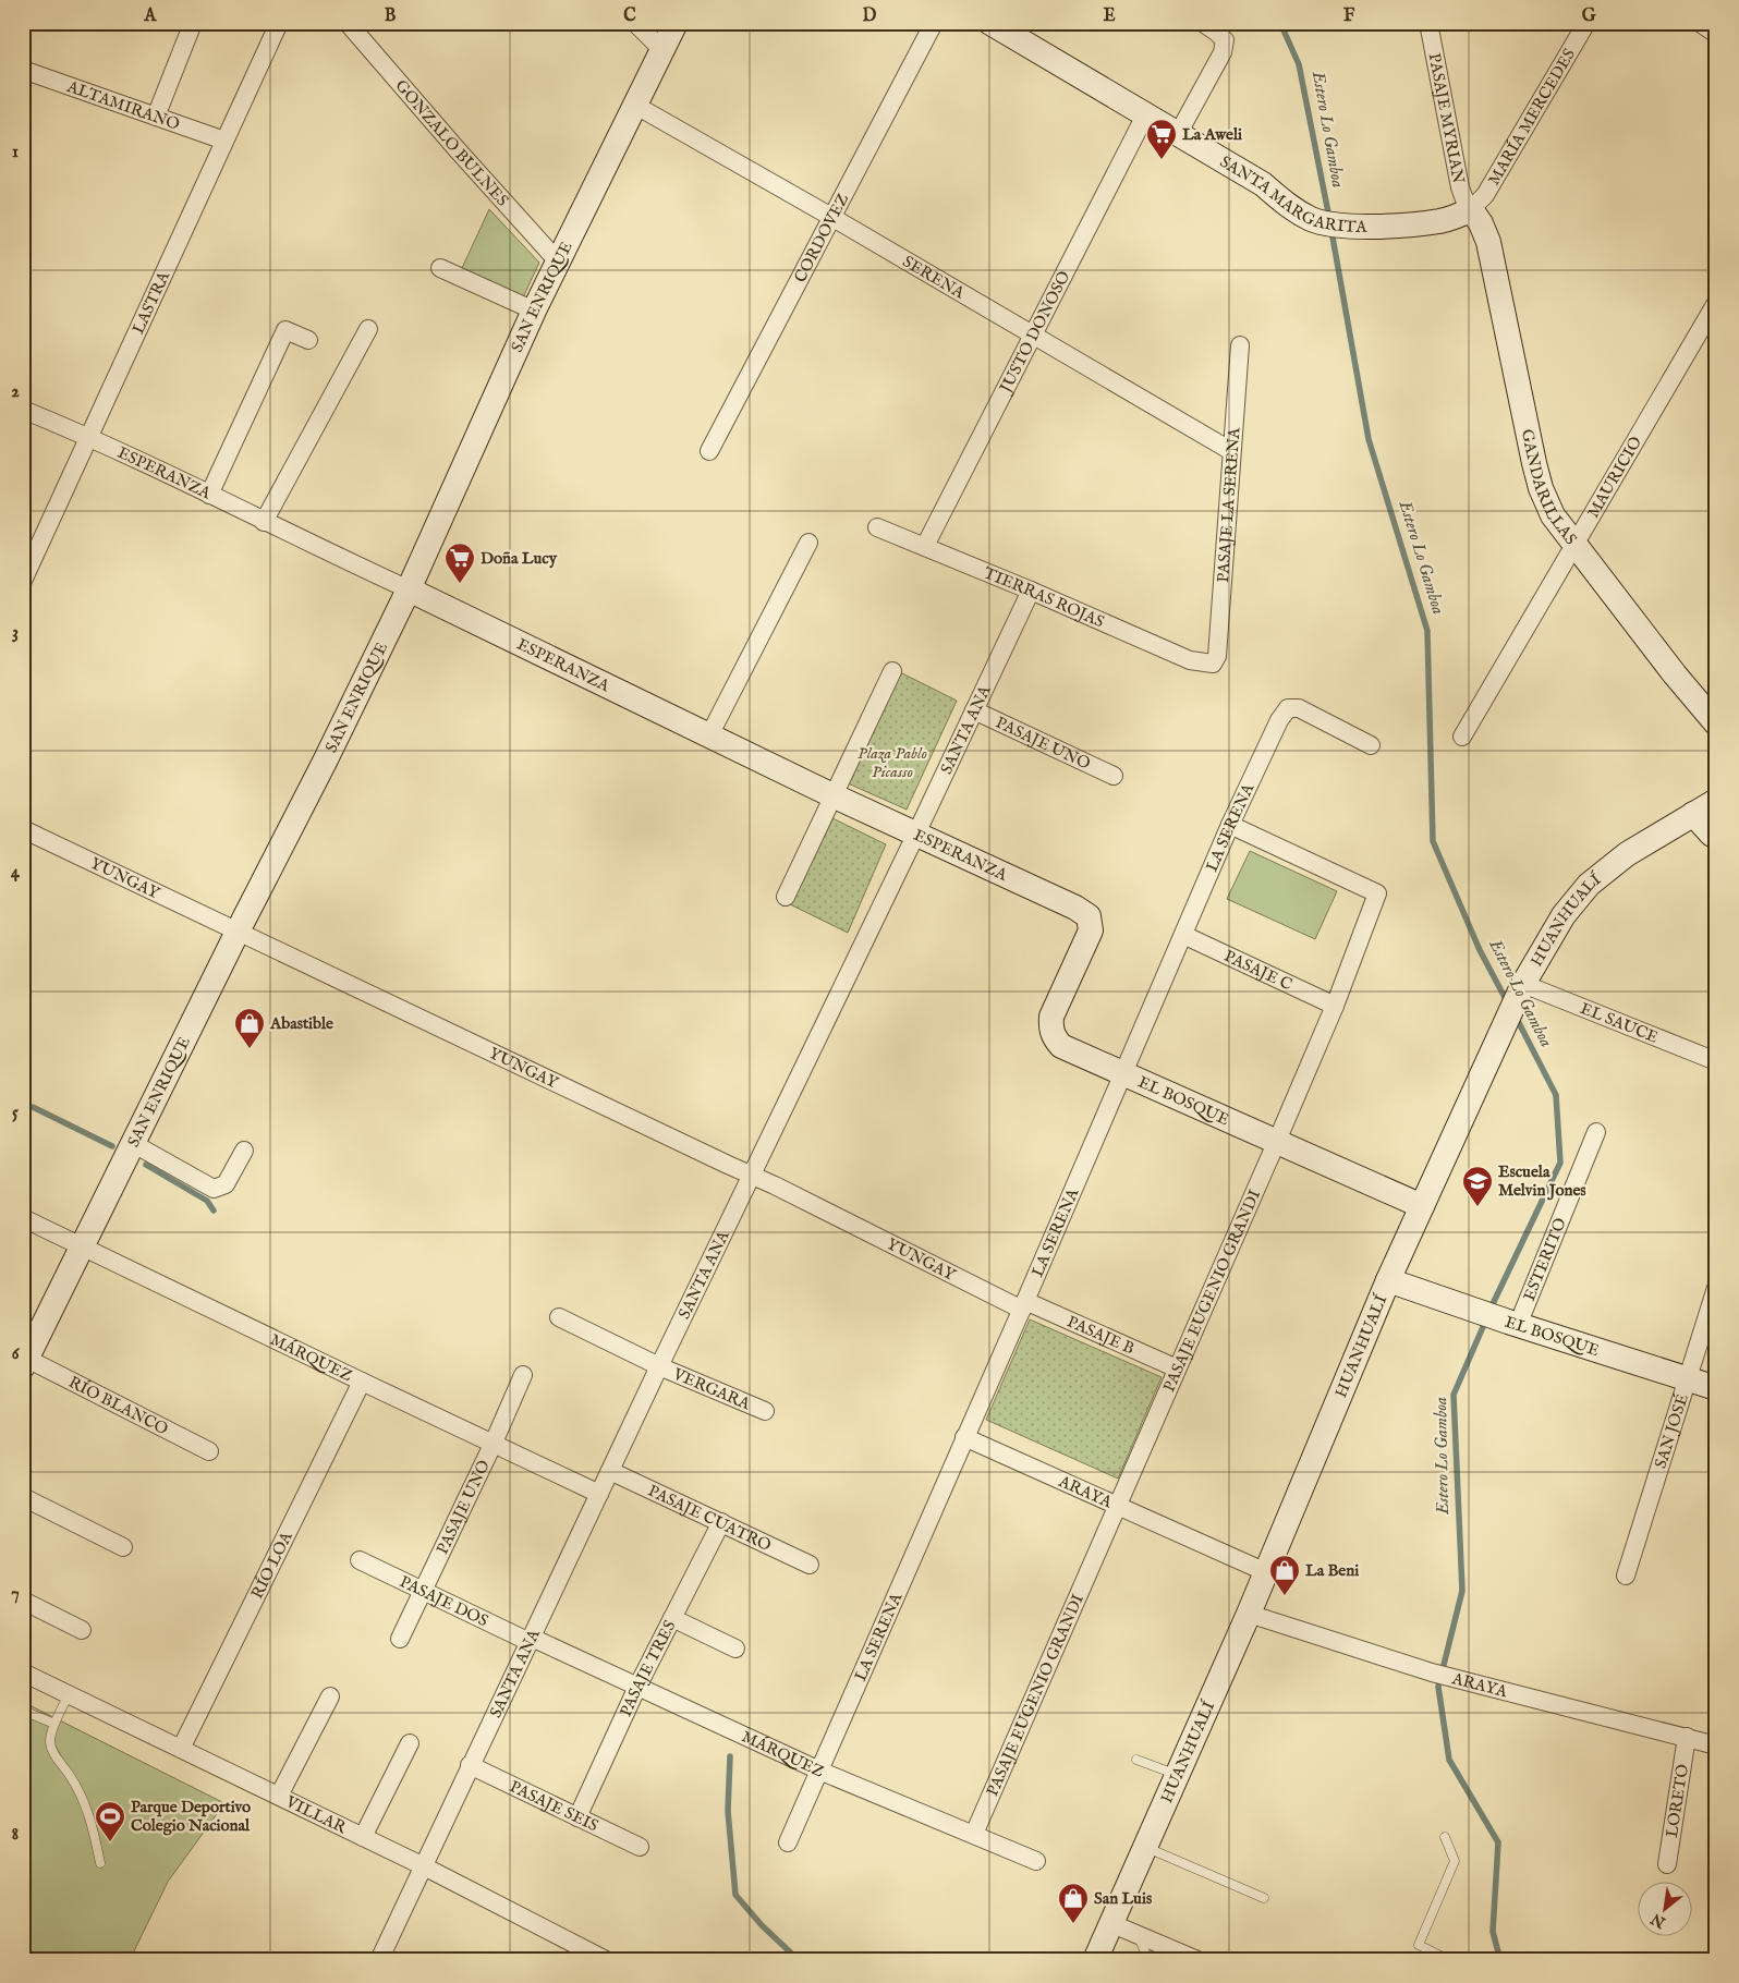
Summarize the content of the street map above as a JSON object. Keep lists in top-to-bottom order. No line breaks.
{"streets":{"street":["ALTAMIRANO","PASAJE MYRIAN","MARÍA MERCEDES","GONZALO BULNES","SANTA MARGARITA","CORDOVEZ","SERENA","SAN ENRIQUE","LASTRA","JUSTO DONOSO","ESPERANZA","MAURICIO","GANDARILLAS","PASAJE LA SERENA","TIERRAS ROJAS","SANTA ANA","PASAJE UNO","LA SERENA","YUNGAY","HUANHUALÍ","PASAJE C","EL SAUCE","EL BOSQUE","ESTERITO","PASAJE EUGENIO GRANDI","PASAJE B","MÁRQUEZ","VERGARA","RÍO BLANCO","SAN JOSÉ","ARAYA","PASAJE CUATRO","RÍO LOA","PASAJE DOS","PASAJE TRES","LORETO","PASAJE SEIS","VILLAR"]},"crossings":[["ALTAMIRANO","LASTRA"],["PASAJE MYRIAN","MARÍA MERCEDES"],["PASAJE MYRIAN","SANTA MARGARITA"],["PASAJE MYRIAN","GANDARILLAS"],["MARÍA MERCEDES","SANTA MARGARITA"],["MARÍA MERCEDES","GANDARILLAS"],["GONZALO BULNES","SAN ENRIQUE"],["SANTA MARGARITA","JUSTO DONOSO"],["SANTA MARGARITA","GANDARILLAS"],["CORDOVEZ","SERENA"],["SERENA","SAN ENRIQUE"],["SERENA","JUSTO DONOSO"],["SERENA","PASAJE LA SERENA"],["SAN ENRIQUE","ESPERANZA"],["SAN ENRIQUE","YUNGAY"],["SAN ENRIQUE","MÁRQUEZ"],["SAN ENRIQUE","RÍO BLANCO"],["LASTRA","ESPERANZA"],["JUSTO DONOSO","TIERRAS ROJAS"],["ESPERANZA","SANTA ANA"],["ESPERANZA","EL BOSQUE"],["MAURICIO","GANDARILLAS"],["PASAJE LA SERENA","TIERRAS ROJAS"],["TIERRAS ROJAS","SANTA ANA"],["SANTA ANA","PASAJE UNO"],["SANTA ANA","YUNGAY"],["SANTA ANA","MÁRQUEZ"],["SANTA ANA","VERGARA"],["SANTA ANA","PASAJE CUATRO"],["SANTA ANA","PASAJE DOS"],["SANTA ANA","PASAJE SEIS"],["SANTA ANA","VILLAR"],["PASAJE UNO","MÁRQUEZ"],["PASAJE UNO","PASAJE DOS"],["LA SERENA","YUNGAY"],["LA SERENA","PASAJE C"],["LA SERENA","EL BOSQUE"],["LA SERENA","PASAJE EUGENIO GRANDI"],["LA SERENA","PASAJE B"],["LA SERENA","MÁRQUEZ"],["LA SERENA","ARAYA"],["YUNGAY","PASAJE B"],["HUANHUALÍ","EL SAUCE"],["HUANHUALÍ","EL BOSQUE"],["HUANHUALÍ","ARAYA"],["PASAJE C","PASAJE EUGENIO GRANDI"],["EL BOSQUE","ESTERITO"],["EL BOSQUE","PASAJE EUGENIO GRANDI"],["EL BOSQUE","SAN JOSÉ"],["PASAJE EUGENIO GRANDI","PASAJE B"],["PASAJE EUGENIO GRANDI","MÁRQUEZ"],["PASAJE EUGENIO GRANDI","ARAYA"],["MÁRQUEZ","RÍO LOA"],["MÁRQUEZ","PASAJE DOS"],["MÁRQUEZ","PASAJE TRES"],["ARAYA","LORETO"],["PASAJE CUATRO","PASAJE TRES"],["RÍO LOA","VILLAR"],["PASAJE TRES","PASAJE SEIS"]],"water":["Estero Lo Gamboa"],"parks":["Plaza Pablo Picasso"],"places":{"supermarket":["La Aweli","Doña Lucy"],"shop":["Abastible","La Beni","San Luis"],"school or university":["Escuela Melvin Jones"],"sports":["Parque Deportivo Colegio Nacional"]},"north":"bottom left","grid":{"columns":["A","B","C","D","E","F","G"],"rows":["1","2","3","4","5","6","7","8"]}}
